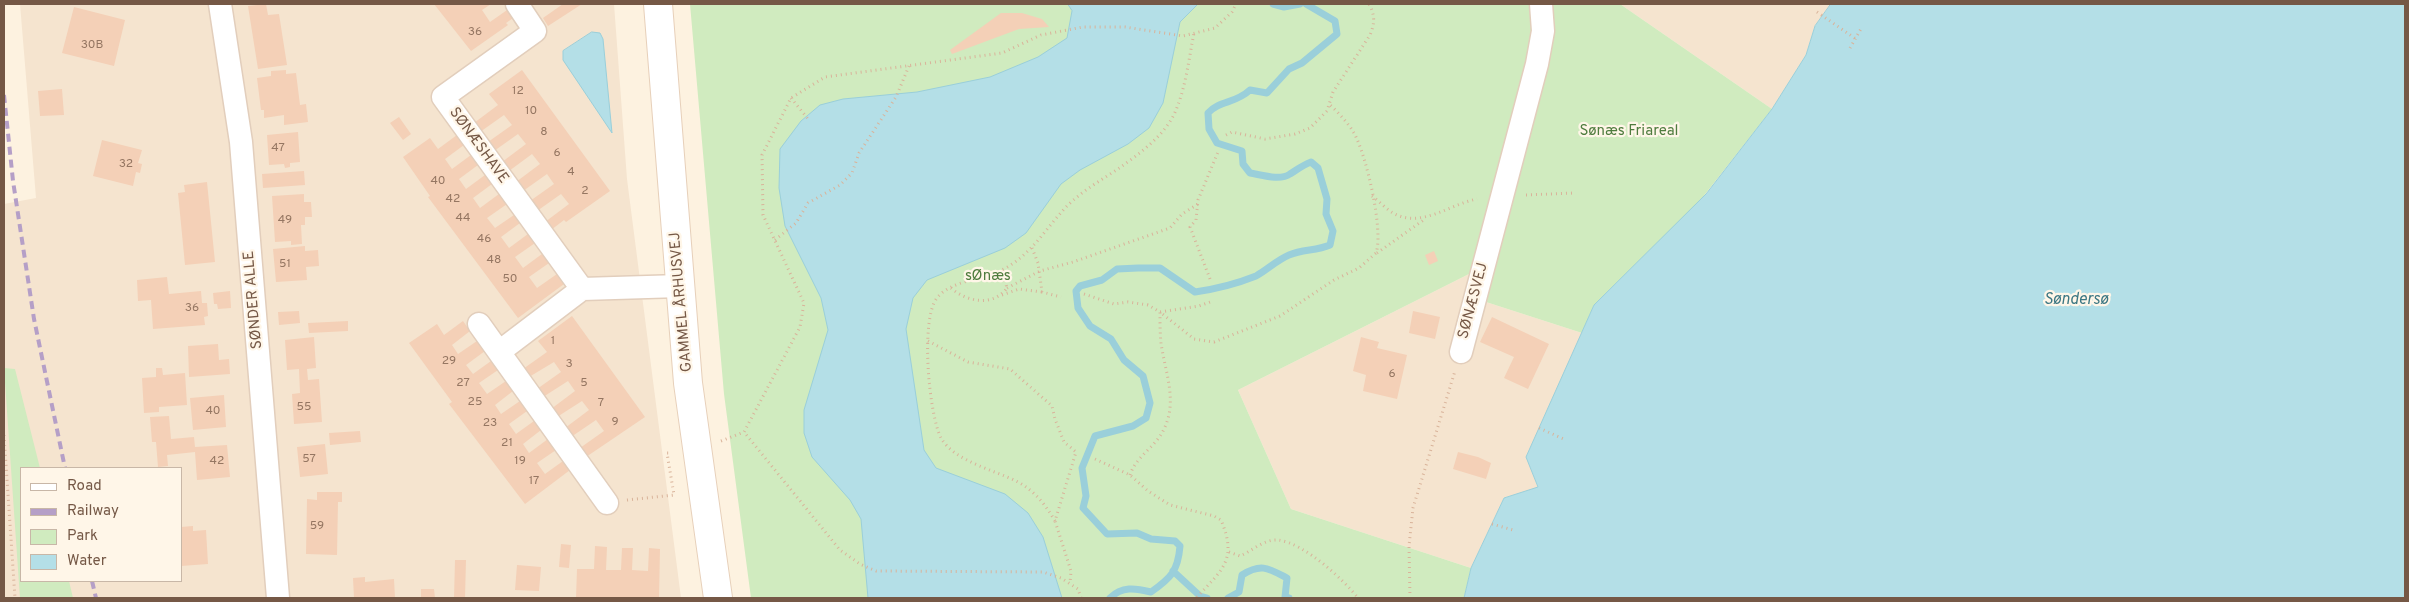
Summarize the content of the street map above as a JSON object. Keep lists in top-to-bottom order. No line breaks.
{"streets":{"street":["SØNÆSHAVE","SØNDER ALLE","SØNÆSVEJ","GAMMEL ÅRHUSVEJ"]},"water":["Søndersø"],"parks":["Sønæs Friareal","sØnæs"],"house_numbers":["36","30B","12","10","8","47","6","32","4","40","2","42","44","49","46","48","51","50","36","1","29","3","6","27","5","25","7","55","40","9","23","21","57","42","19","17","59"],"legend":["Road","Railway","Park","Water"]}
